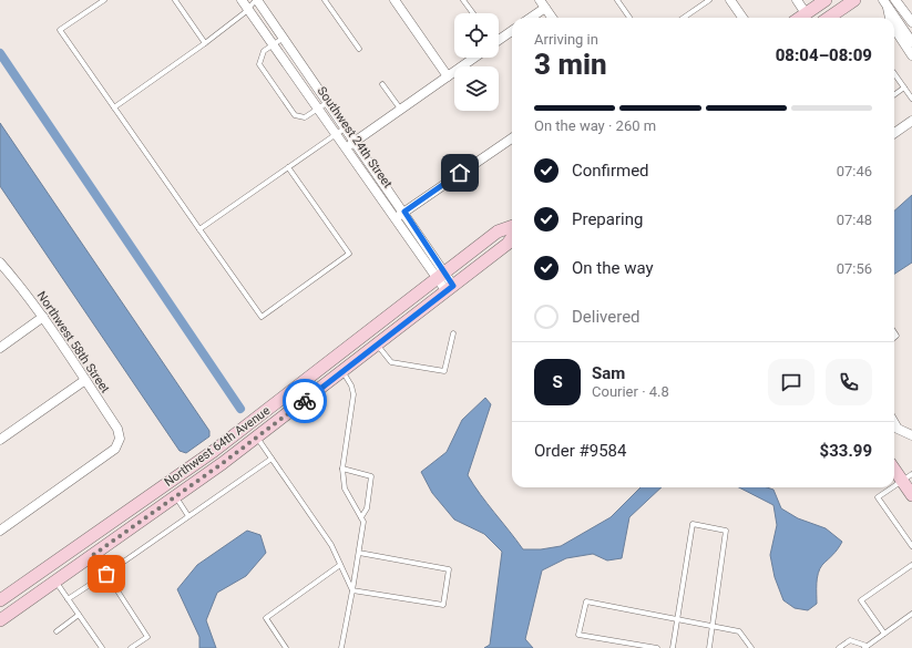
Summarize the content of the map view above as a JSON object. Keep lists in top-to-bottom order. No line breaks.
{"streets":{"street":["Southwest 24th Street","Northwest 58th Street","Northwest 64th Avenue"]},"crossings":[["Southwest 24th Street","Northwest 64th Avenue"]],"page":{"heading":["3 min","Arriving in","08:04–08:09"],"panel":["Sam","Courier · 4.8","Order #9584","$33.99"],"bar":"On the way · 260 m","list":[["Confirmed","07:46"],["Preparing","07:48"],["On the way","07:56"],"Delivered"],"round":"S"}}
